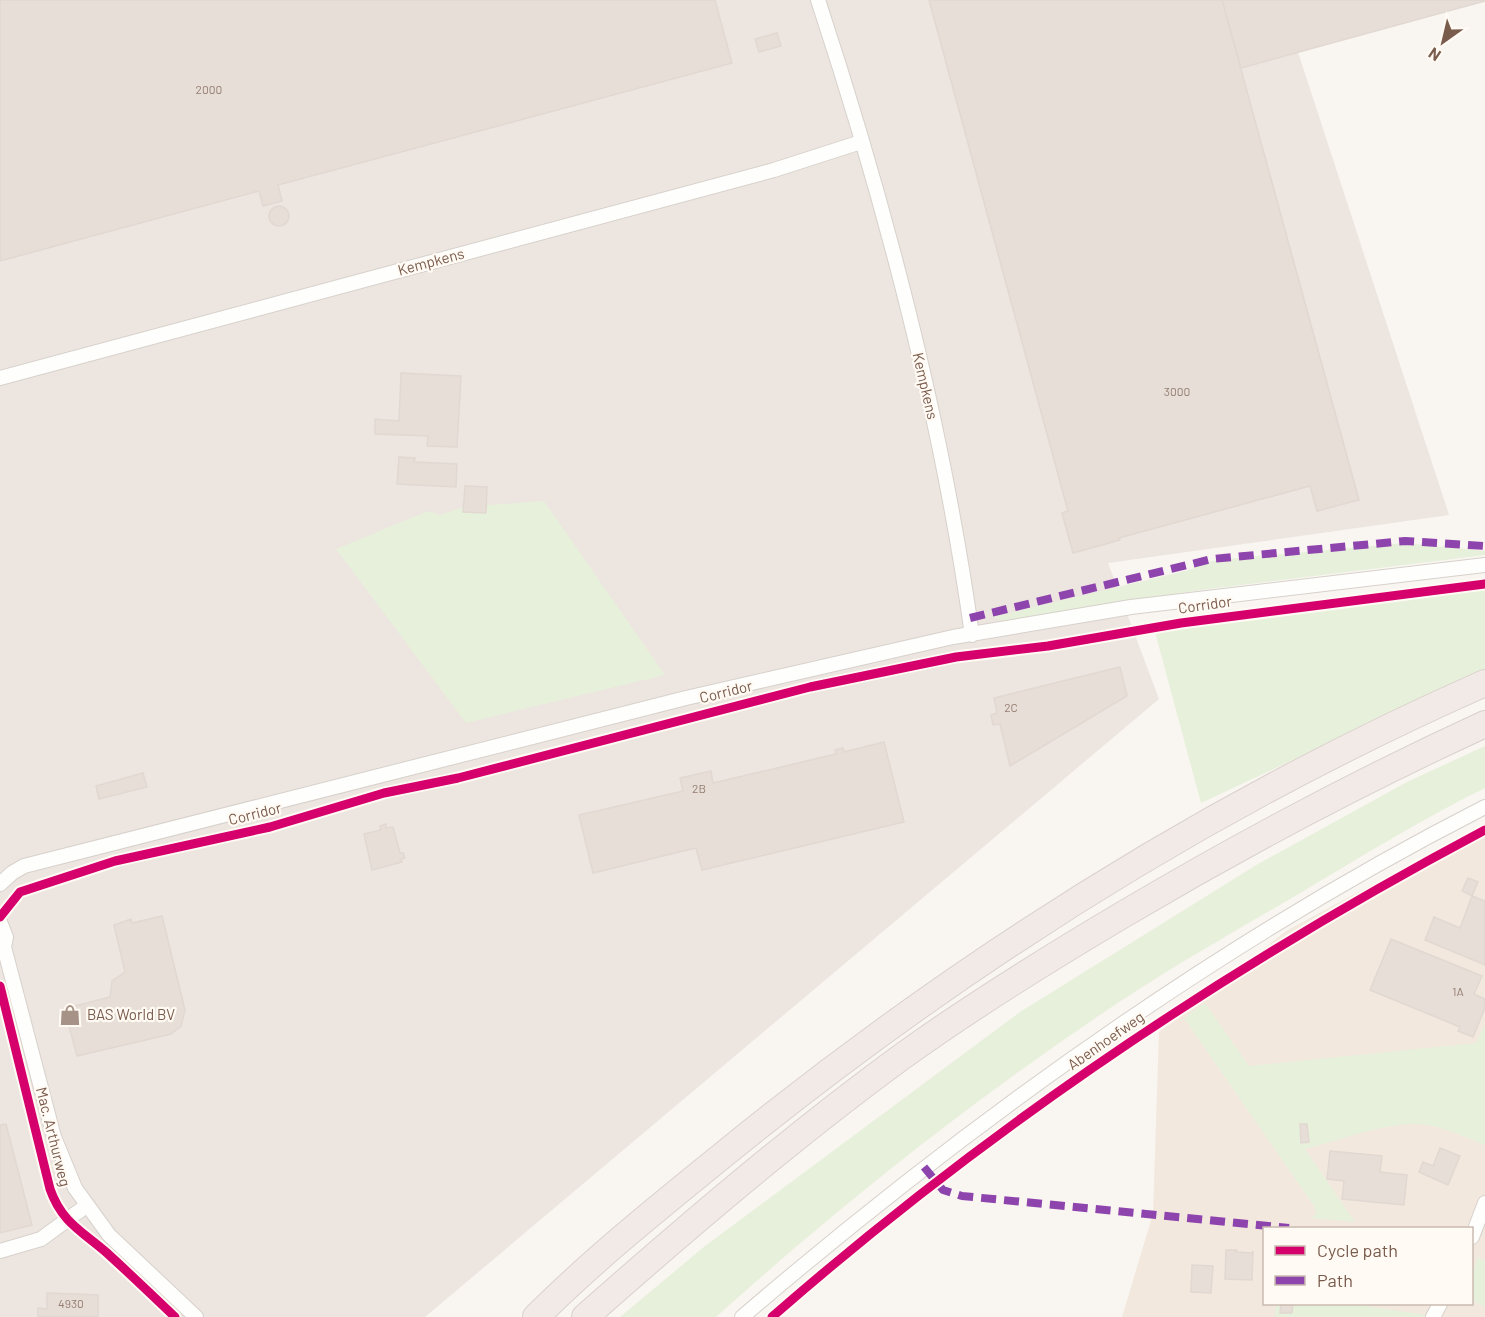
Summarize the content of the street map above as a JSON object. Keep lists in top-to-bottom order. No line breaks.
{"streets":{"street":["Kempkens","Corridor","Abenhoefweg","Mac. Arthurweg"]},"crossings":[["Kempkens","Corridor"]],"places":{"shop":["BAS World BV"]},"house_numbers":["2000","3000","2C","2B","1A","4930"],"legend":["Cycle path","Path"],"north":"bottom left"}
